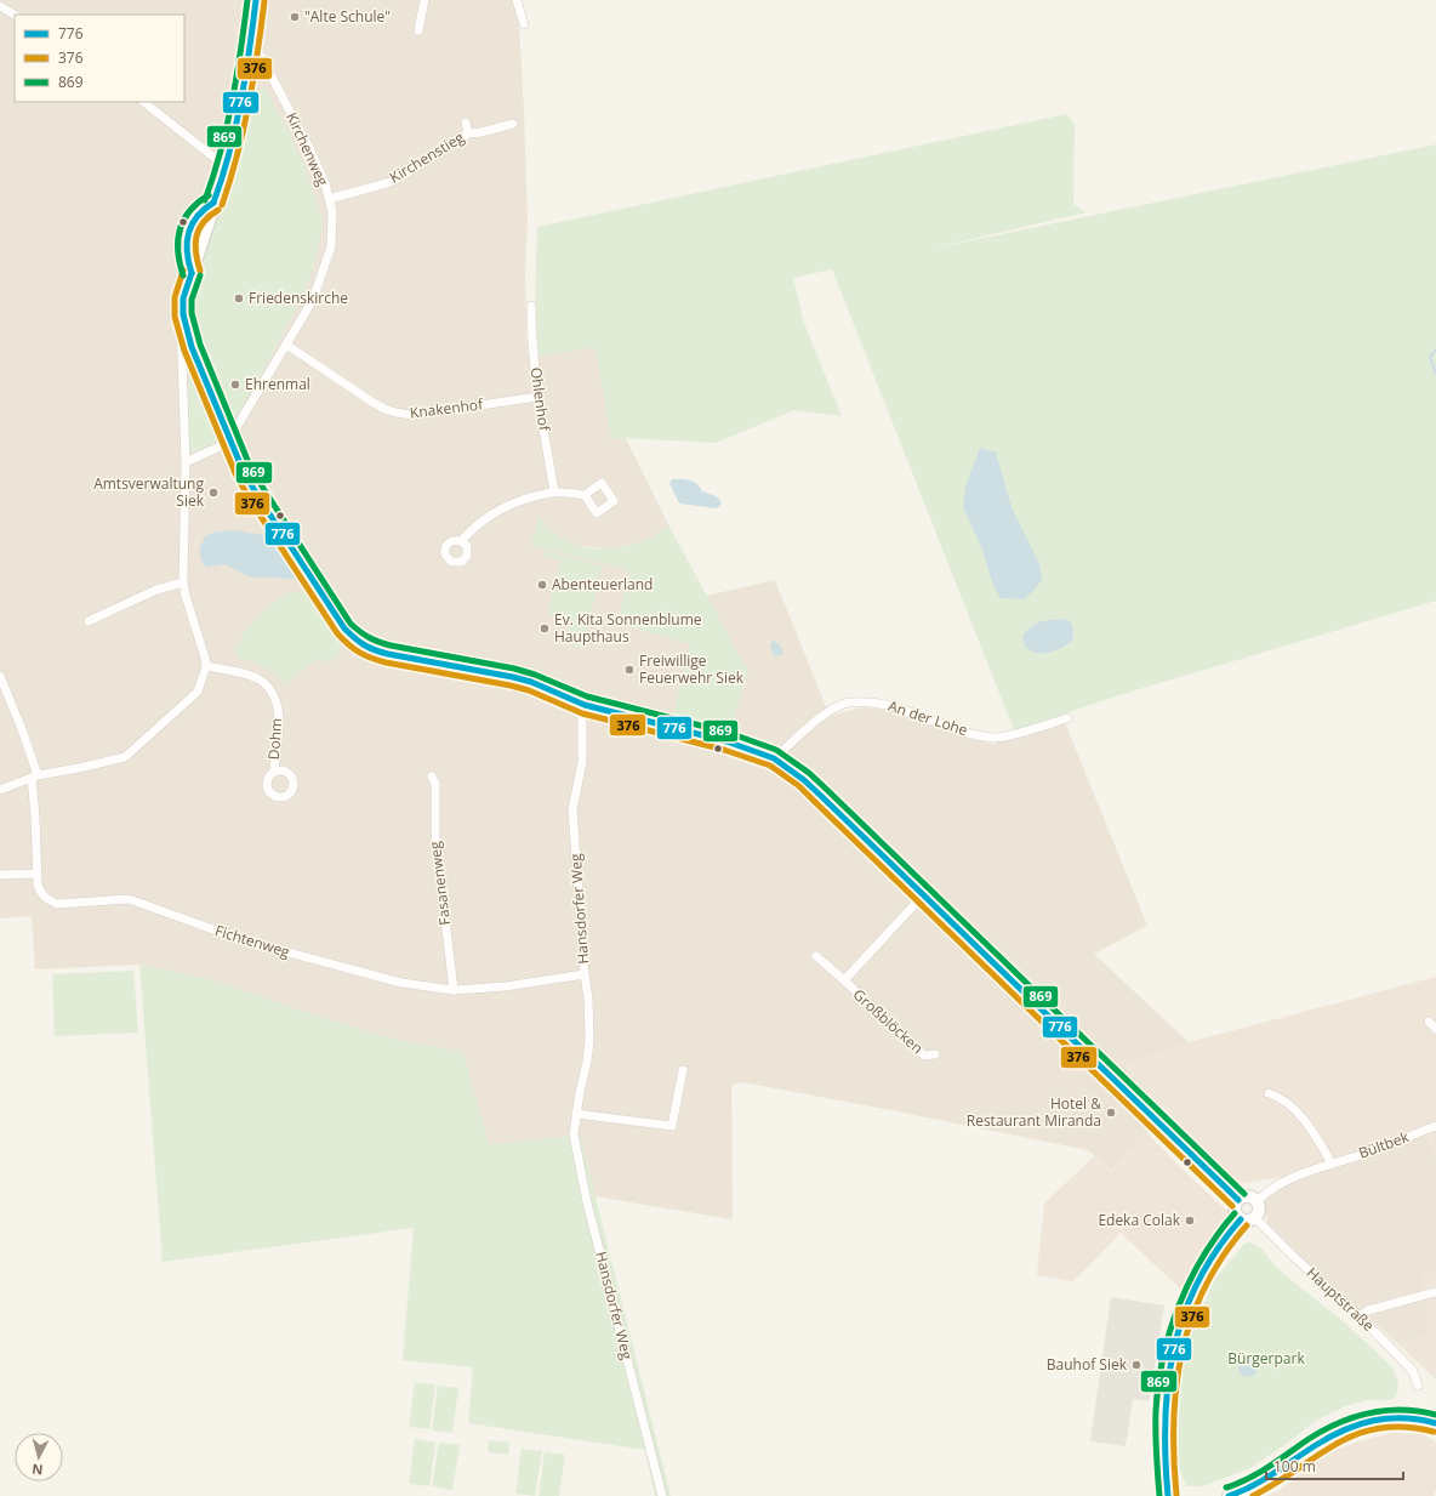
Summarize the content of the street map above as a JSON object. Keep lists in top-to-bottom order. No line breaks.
{"streets":{"street":["Kirchenweg","Kirchenstieg","Ohlenhof","Knakenhof","An der Lohe","Dohm","Fasanenweg","Hansdorfer Weg","Fichtenweg","Großblöcken","Bültbek","Hauptstraße"]},"crossings":[["Kirchenweg","Kirchenstieg"],["Kirchenweg","Knakenhof"],["Ohlenhof","Knakenhof"],["Fasanenweg","Fichtenweg"],["Hansdorfer Weg","Fichtenweg"],["Bültbek","Hauptstraße"]],"parks":["Bürgerpark"],"places":["\"Alte Schule\"","Friedenskirche","Ehrenmal","Amtsverwaltung Siek","Abenteuerland","Ev. Kita Sonnenblume Haupthaus","Freiwillige Feuerwehr Siek","Hotel & Restaurant Miranda","Edeka Colak","Bauhof Siek"],"lines":["transit line 776","transit line 869","transit line 376"],"legend":["776","376","869"],"scale_bar":"100 m","north":"bottom"}
